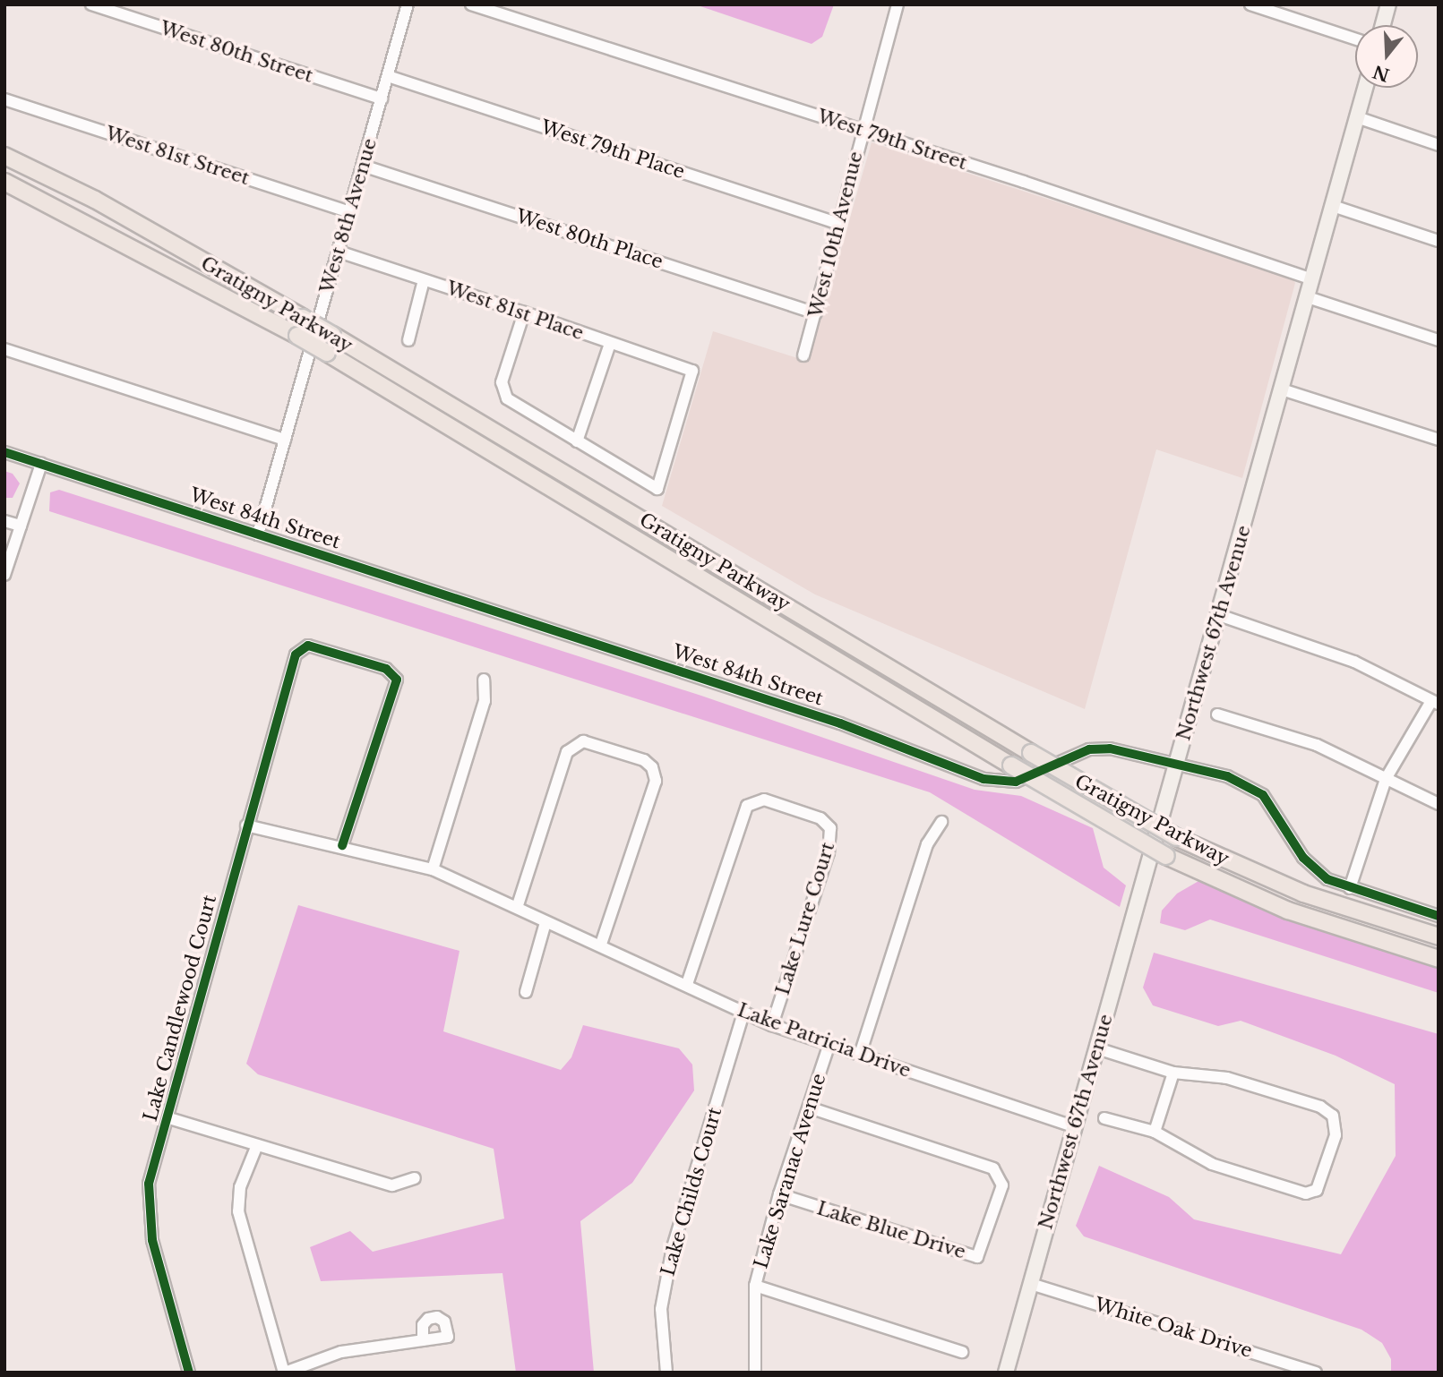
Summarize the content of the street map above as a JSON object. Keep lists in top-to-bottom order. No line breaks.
{"streets":{"highway":["Gratigny Parkway"],"main road":["Northwest 67th Avenue"],"street":["West 80th Street","West 79th Street","West 79th Place","West 81st Street","West 8th Avenue","West 10th Avenue","West 80th Place","West 81st Place","West 84th Street","Lake Lure Court","Lake Candlewood Court","Lake Patricia Drive","Lake Saranac Avenue","Lake Childs Court","Lake Blue Drive","White Oak Drive"]},"crossings":[["West 80th Street","West 8th Avenue"],["West 79th Street","West 10th Avenue"],["West 79th Street","Northwest 67th Avenue"],["West 79th Place","West 8th Avenue"],["West 79th Place","West 10th Avenue"],["West 81st Street","West 8th Avenue"],["West 8th Avenue","West 80th Place"],["West 8th Avenue","West 81st Place"],["West 8th Avenue","West 84th Street"],["West 10th Avenue","West 80th Place"],["West 84th Street","Northwest 67th Avenue"],["Northwest 67th Avenue","Lake Patricia Drive"],["Northwest 67th Avenue","White Oak Drive"],["Lake Lure Court","Lake Patricia Drive"],["Lake Candlewood Court","Lake Patricia Drive"],["Lake Patricia Drive","Lake Saranac Avenue"],["Lake Patricia Drive","Lake Childs Court"],["Lake Saranac Avenue","Lake Blue Drive"]],"north":"bottom"}
